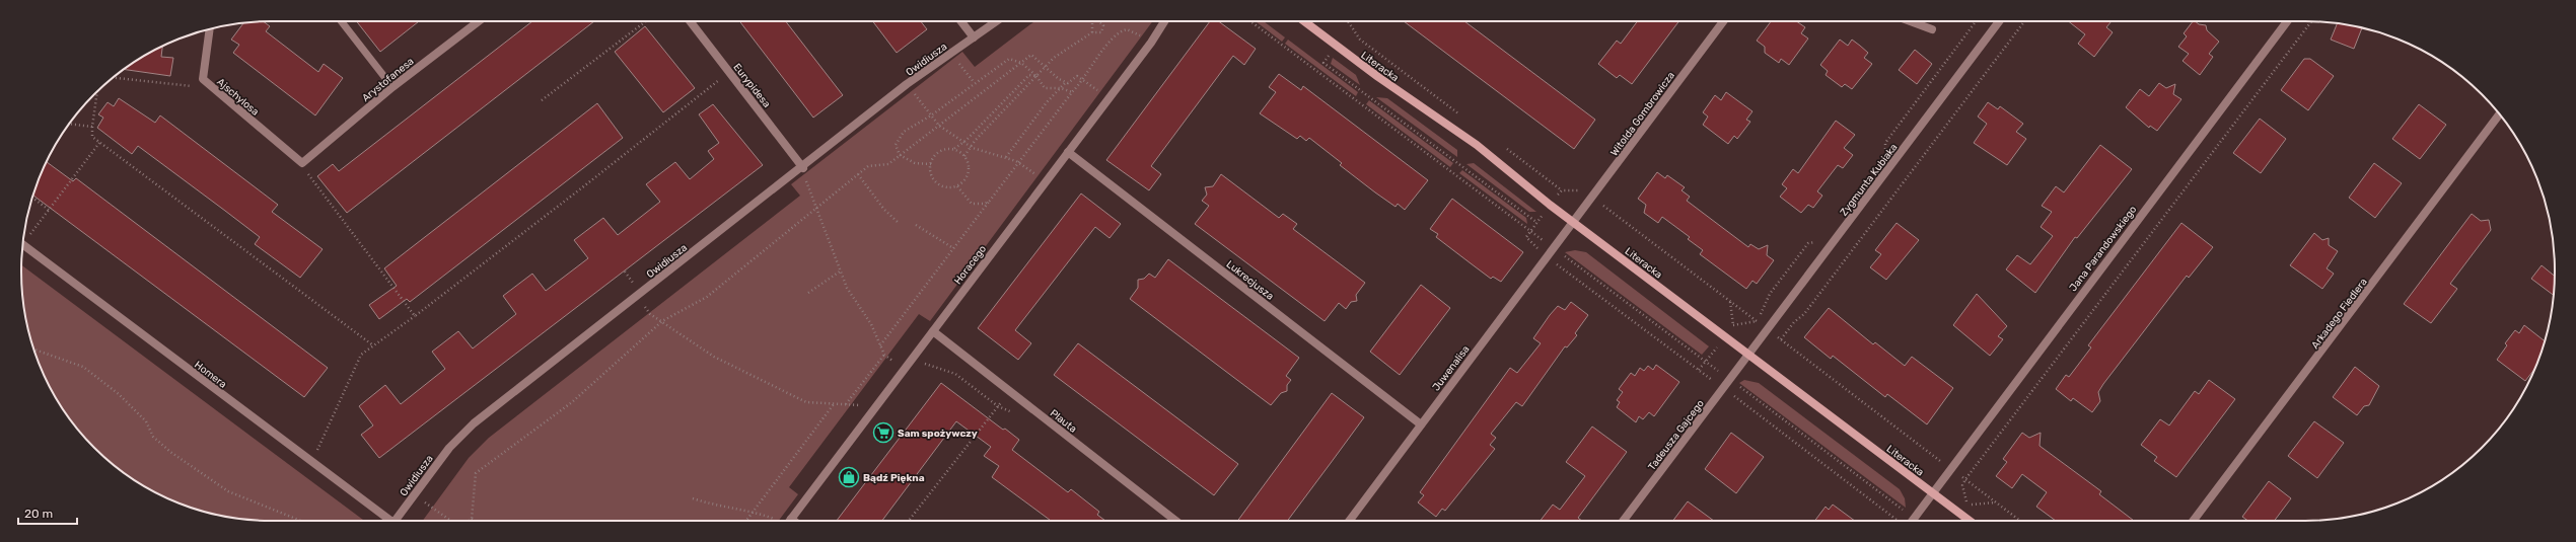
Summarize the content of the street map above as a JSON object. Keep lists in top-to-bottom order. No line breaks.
{"streets":{"street":["Owidiusza","Literacka","Arystofanesa","Eurypidesa","Ajschylosa","Witolda Gombrowicza","Zygmunta Kubiaka","Jana Parandowskiego","Horacego","Lukrecjusza","Arkadego Fiedlera","Juwenalisa","Homera","Plauta","Tadeusza Gajcego"]},"crossings":[["Owidiusza","Eurypidesa"],["Literacka","Witolda Gombrowicza"],["Literacka","Zygmunta Kubiaka"],["Literacka","Jana Parandowskiego"],["Literacka","Juwenalisa"],["Literacka","Tadeusza Gajcego"],["Arystofanesa","Ajschylosa"],["Witolda Gombrowicza","Juwenalisa"],["Zygmunta Kubiaka","Tadeusza Gajcego"],["Horacego","Lukrecjusza"],["Horacego","Plauta"],["Lukrecjusza","Juwenalisa"]],"places":{"supermarket":["Sam spożywczy"],"shop":["Bądź Piękna"]},"scale_bar":"20 m"}
